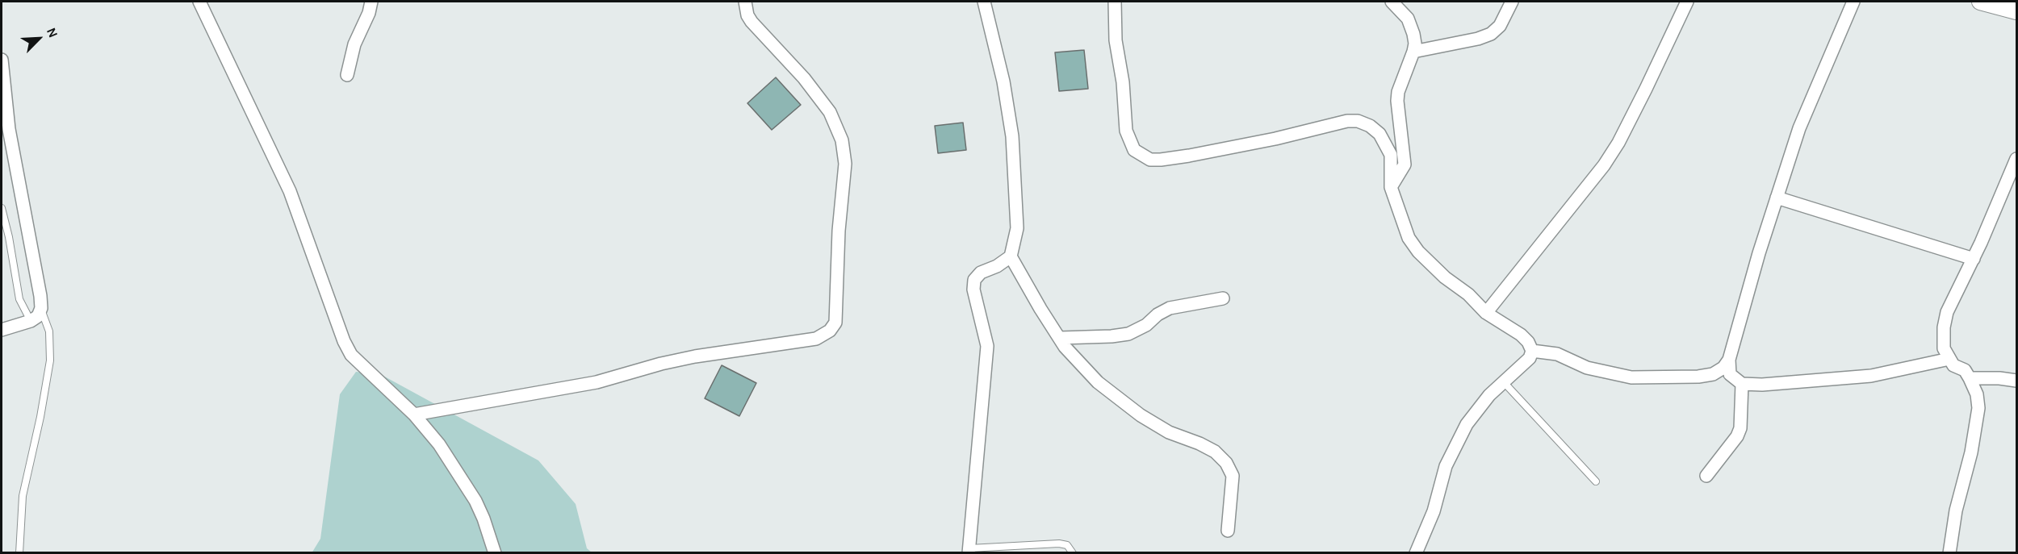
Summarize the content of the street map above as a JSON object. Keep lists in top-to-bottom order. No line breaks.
{"north":"top right"}
